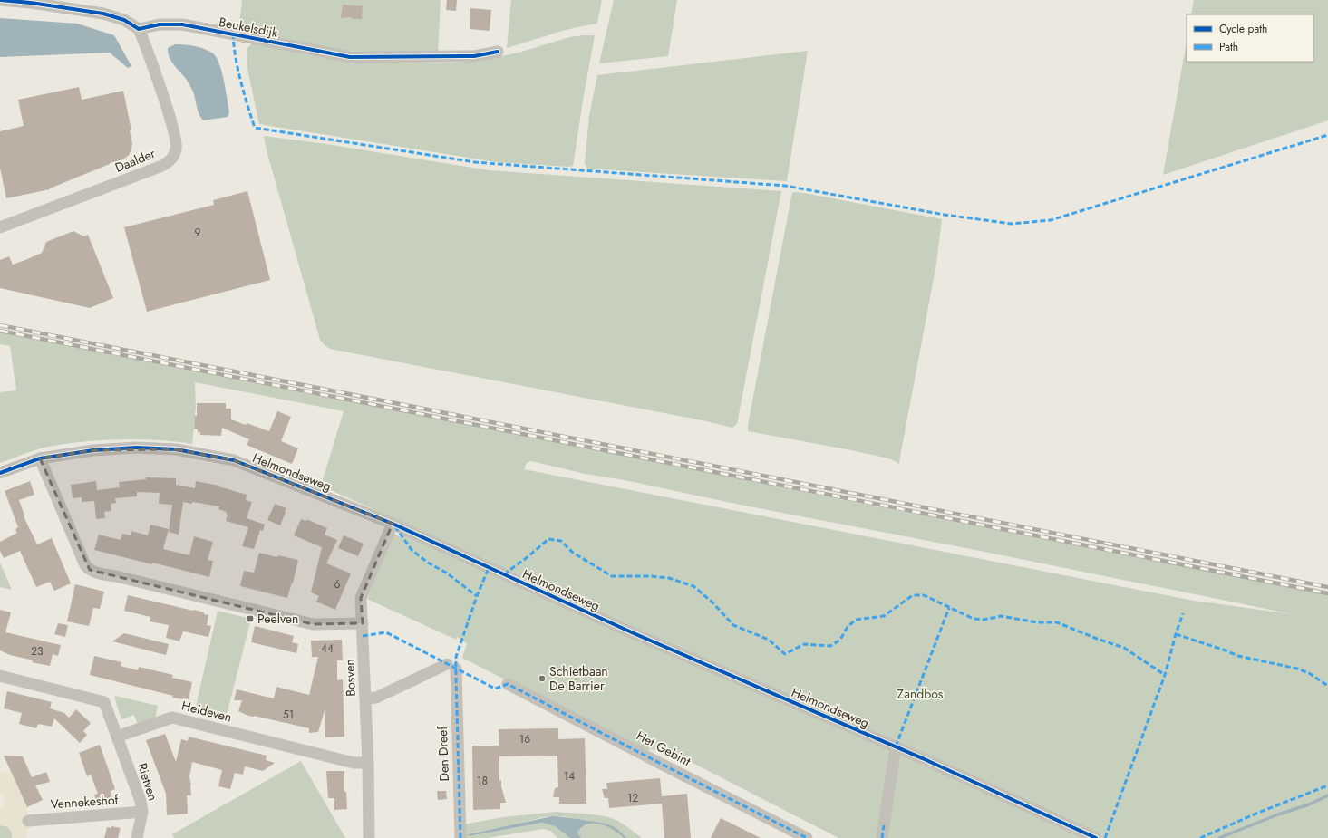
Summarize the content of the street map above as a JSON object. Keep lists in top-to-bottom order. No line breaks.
{"streets":{"street":["Beukelsdijk","Daalder","Helmondseweg","Bosven","Heideven","Het Gebint","Den Dreef","Rietven","Vennekeshof"]},"crossings":[["Beukelsdijk","Daalder"],["Helmondseweg","Bosven"],["Bosven","Heideven"],["Bosven","Den Dreef"],["Heideven","Rietven"],["Rietven","Vennekeshof"]],"parks":["Zandbos"],"places":{"transit":["Peelven"],"other":["Schietbaan De Barrier"]},"house_numbers":["9","6","44","23","51","16","14","18","12"],"legend":["Cycle path","Path"]}
